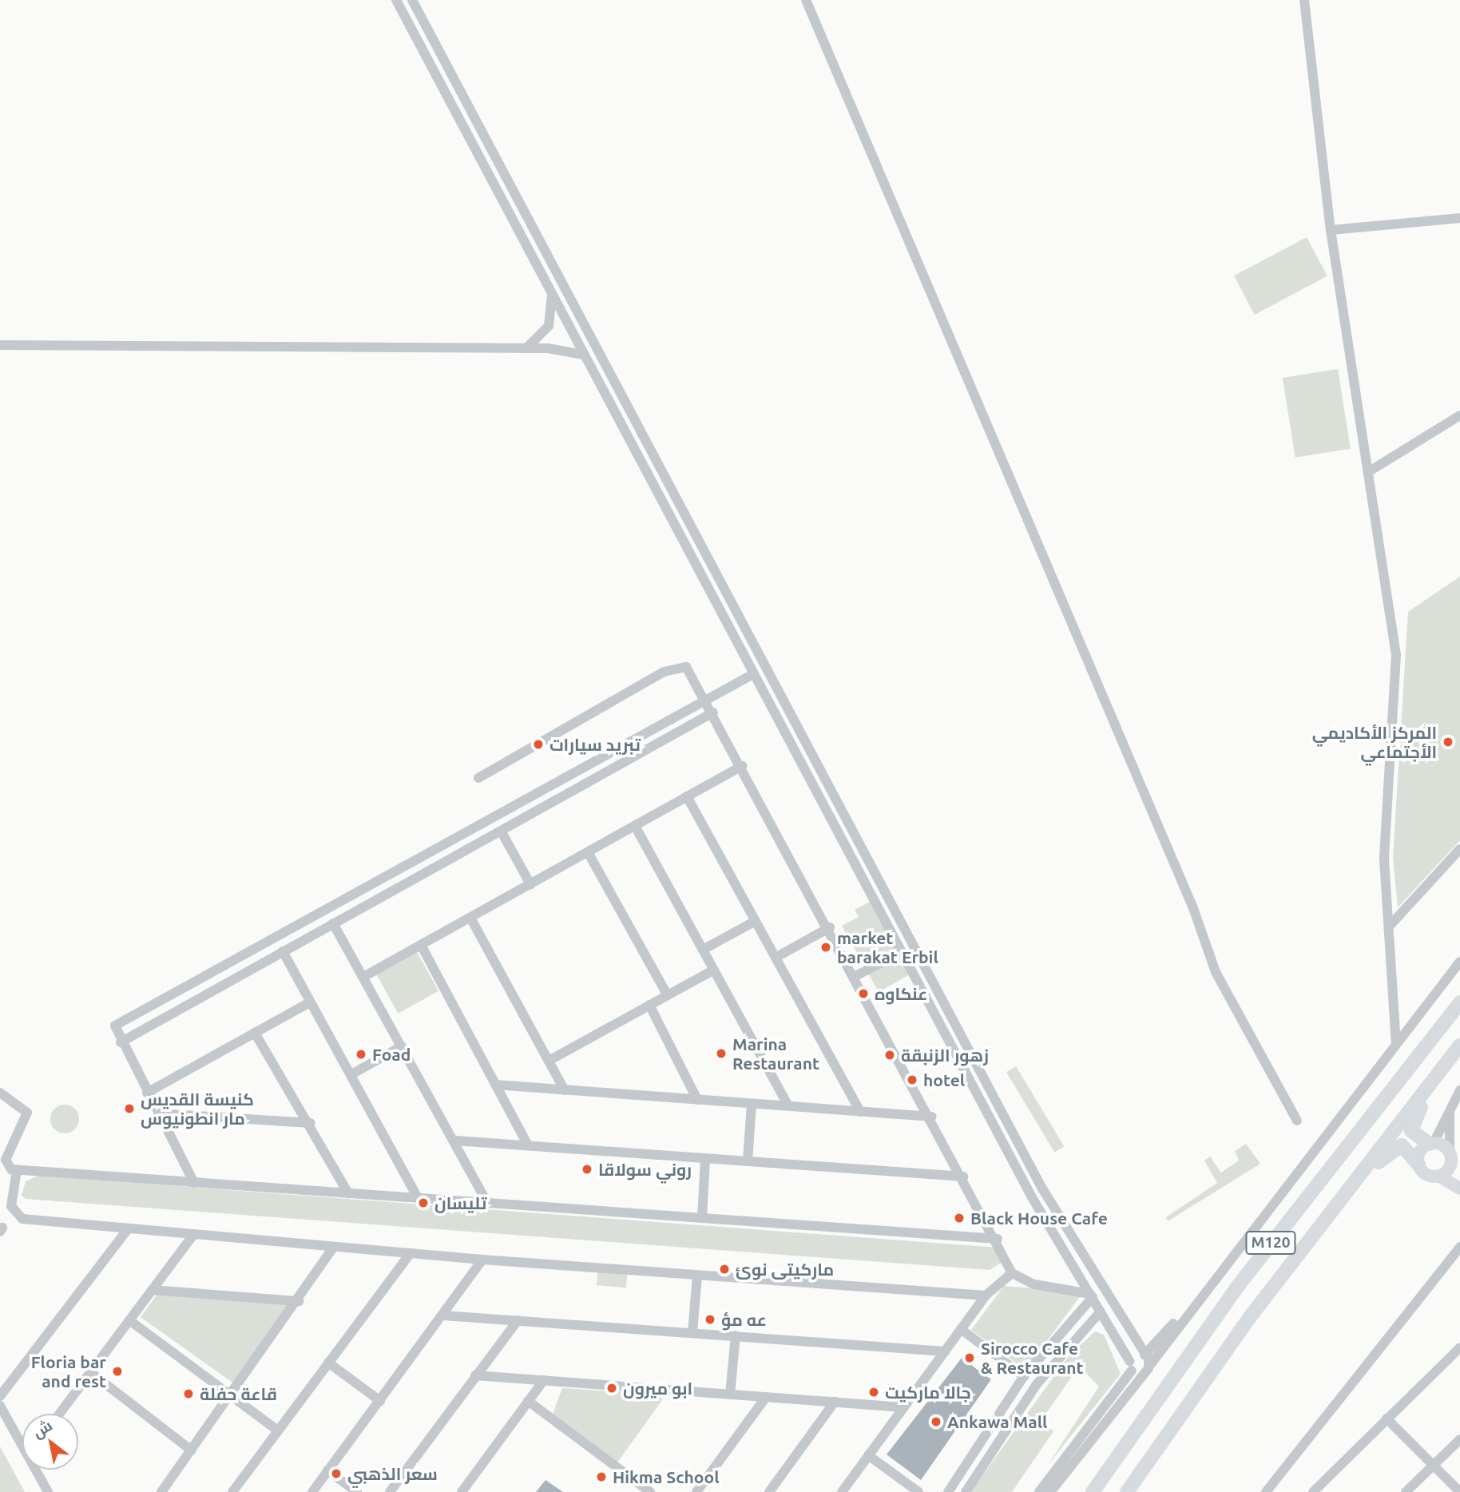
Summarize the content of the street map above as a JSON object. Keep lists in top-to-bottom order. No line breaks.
{"streets":{"highway":["M120"]},"places":["المركز الأكاديمي الأجتماعي","تبريد سيارات","market barakat Erbil","عنكاوه","Marina Restaurant","Foad","زهور الزنبقة","hotel","كنيسة القديس مار انطونيوس","روني سولاقا","تليسان","Black House Cafe","مارکیتی نوئ","عه مؤ","Sirocco Cafe & Restaurant","Floria bar and rest","ابو ميرون","جالا ماركيت","قاعة حفلة","Ankawa Mall","سعر الذهبي","Hikma School"],"north":"top left"}
